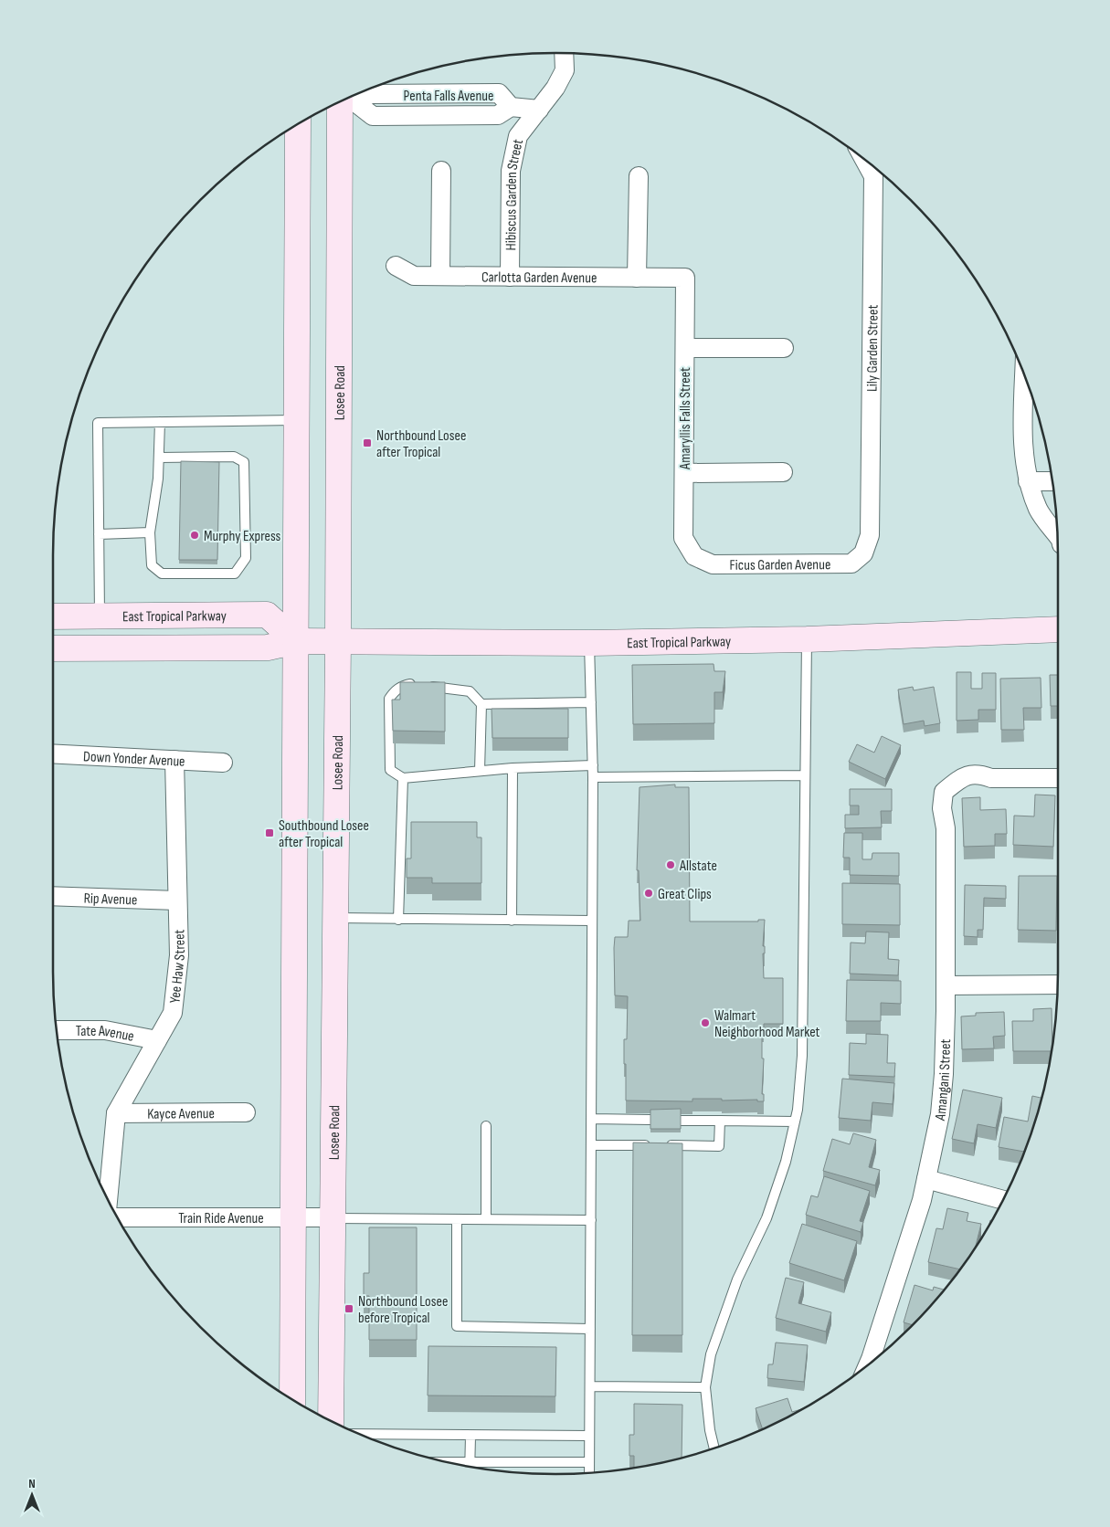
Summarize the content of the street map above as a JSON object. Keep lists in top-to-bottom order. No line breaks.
{"streets":{"main road":["Losee Road","East Tropical Parkway"],"street":["Penta Falls Avenue","Hibiscus Garden Street","Carlotta Garden Avenue","Lily Garden Street","Amaryllis Falls Street","Ficus Garden Avenue","Down Yonder Avenue","Rip Avenue","Yee Haw Street","Tate Avenue","Amangani Street","Kayce Avenue","Train Ride Avenue"]},"crossings":[["Penta Falls Avenue","Hibiscus Garden Street"],["Penta Falls Avenue","Losee Road"],["Hibiscus Garden Street","Carlotta Garden Avenue"],["Carlotta Garden Avenue","Amaryllis Falls Street"],["Lily Garden Street","Ficus Garden Avenue"],["Losee Road","East Tropical Parkway"],["Losee Road","Train Ride Avenue"],["Amaryllis Falls Street","Ficus Garden Avenue"],["Down Yonder Avenue","Yee Haw Street"],["Rip Avenue","Yee Haw Street"],["Yee Haw Street","Tate Avenue"],["Yee Haw Street","Kayce Avenue"]],"places":{"transit":["Northbound Losee after Tropical","Southbound Losee after Tropical","Northbound Losee before Tropical"],"other":["Murphy Express","Allstate","Great Clips","Walmart Neighborhood Market"]},"north":"top"}
